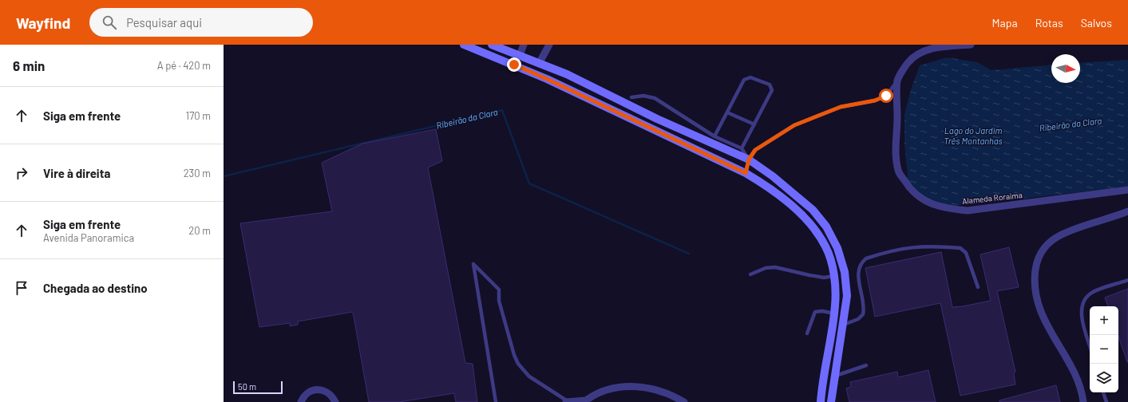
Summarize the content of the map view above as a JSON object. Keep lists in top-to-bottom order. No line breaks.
{"streets":{"street":["Alameda Roraima"]},"water":["Ribeirão da Clara","Lago do Jardim Três Montanhas"],"scale_bar":"50 m","north":"right","page":{"header":"Wayfind","search":"Pesquisar aqui","nav":["Mapa","Rotas","Salvos"],"heading":["6 min","A pé · 420 m"],"list":[["Siga em frente","170 m"],["Vire à direita","230 m"],["Siga em frente","Avenida Panoramica","20 m"],"Chegada ao destino"],"map_buttons":["+","−"],"scale":"50 m"}}
